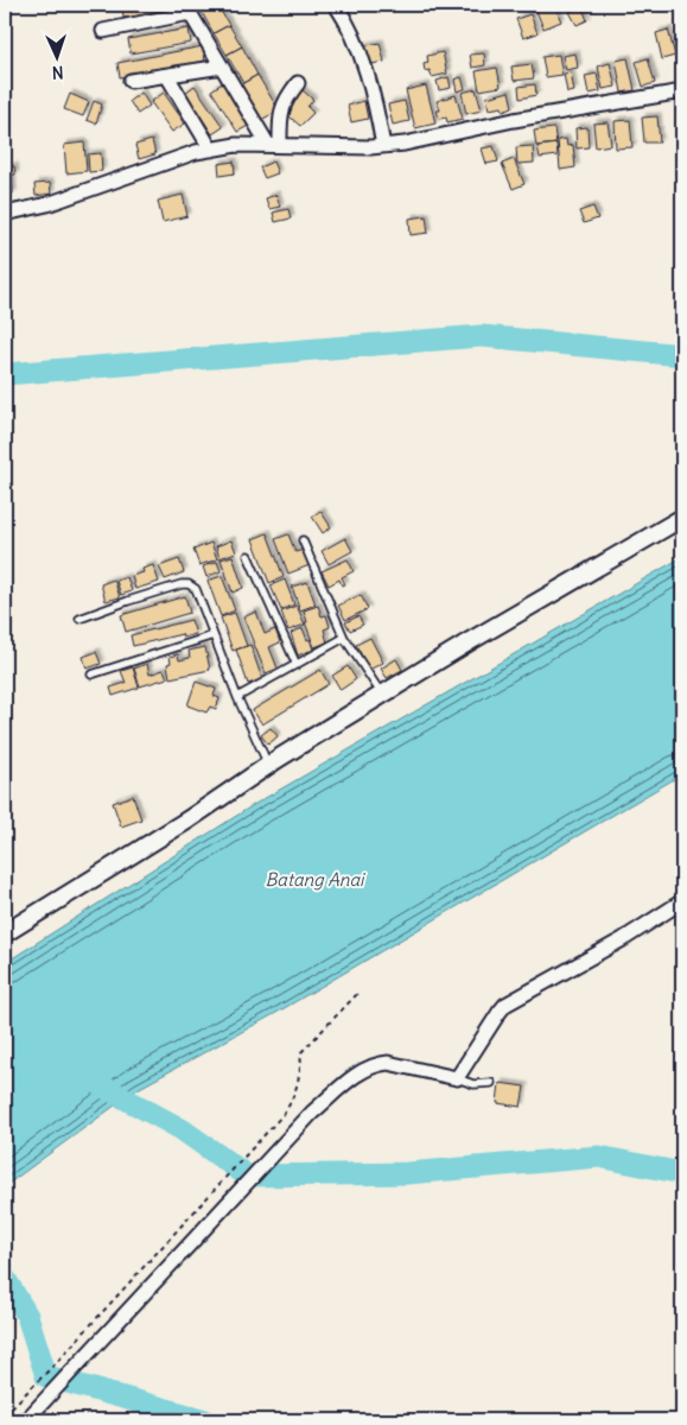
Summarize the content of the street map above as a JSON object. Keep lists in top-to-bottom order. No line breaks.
{"water":["Batang Anai"],"north":"bottom"}
